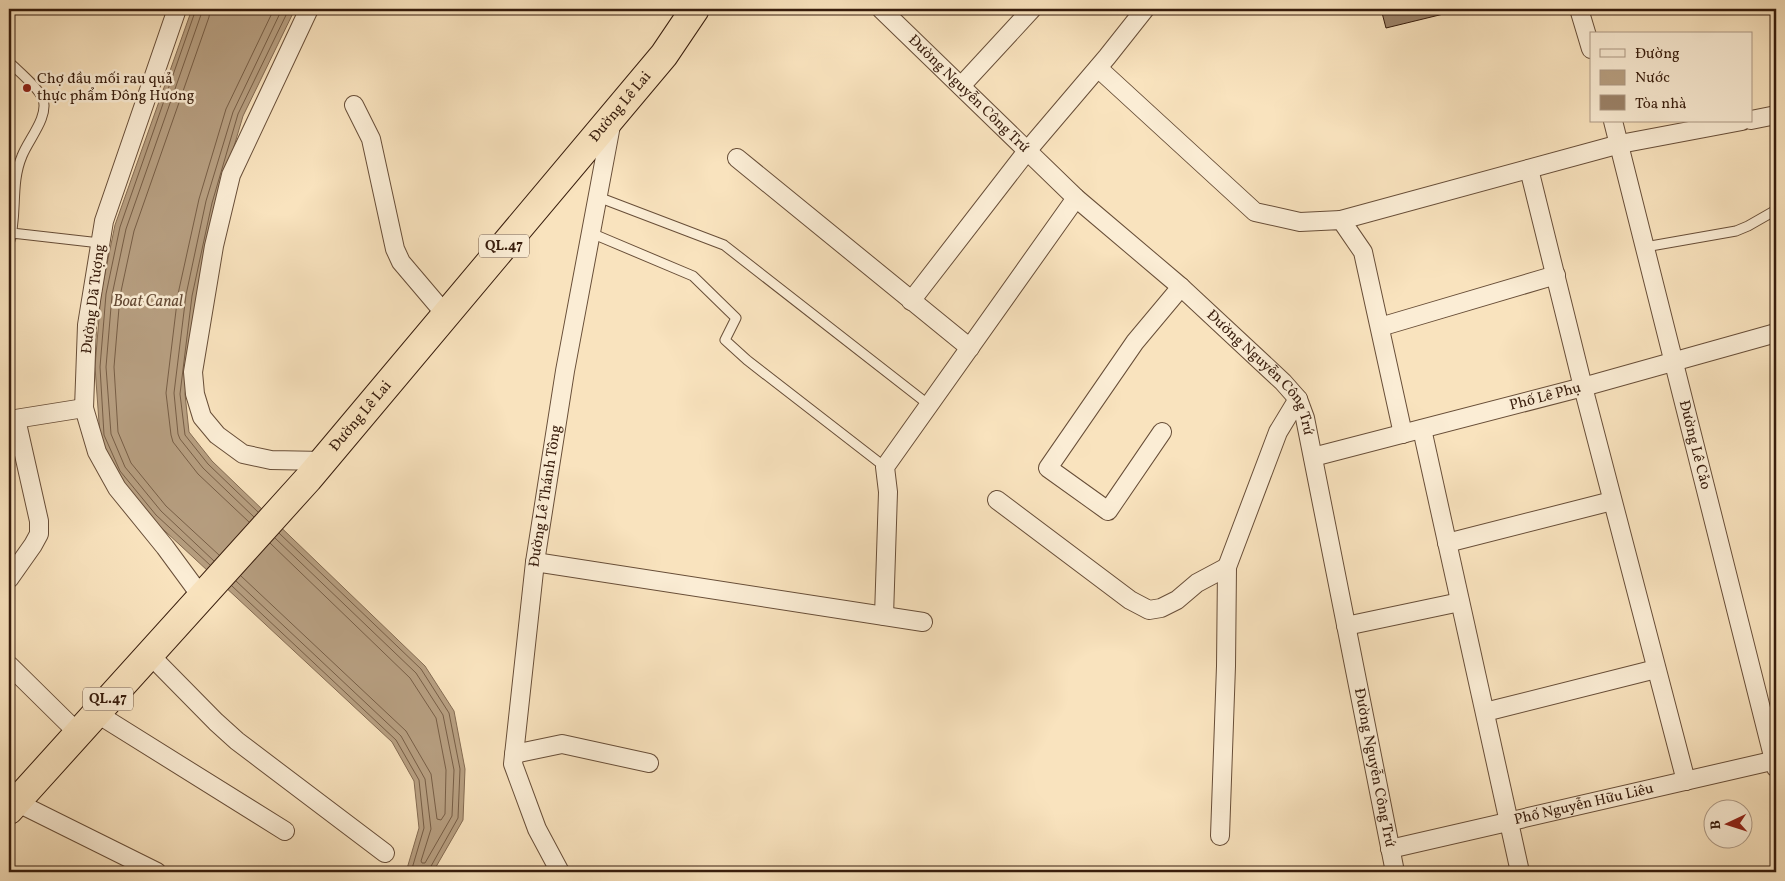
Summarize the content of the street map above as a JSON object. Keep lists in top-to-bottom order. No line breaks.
{"streets":{"highway":["Đường Lê Lai","QL.47"],"street":["Đường Nguyễn Công Trứ","Đường Dã Tượng","Phố Lê Phụ","Đường Lê Cảo","Đường Lê Thánh Tông","Phố Nguyễn Hữu Liêu"]},"crossings":[["Đường Nguyễn Công Trứ","Phố Lê Phụ"],["Đường Nguyễn Công Trứ","Phố Nguyễn Hữu Liêu"],["Đường Lê Lai","Đường Dã Tượng"],["Đường Lê Lai","Đường Lê Thánh Tông"],["Phố Lê Phụ","Đường Lê Cảo"],["Đường Lê Cảo","Phố Nguyễn Hữu Liêu"]],"water":["Boat Canal"],"places":["Chợ đầu mối rau quả thực phẩm Đông Hương"],"legend":["Đường","Nước","Tòa nhà"],"north":"left"}
